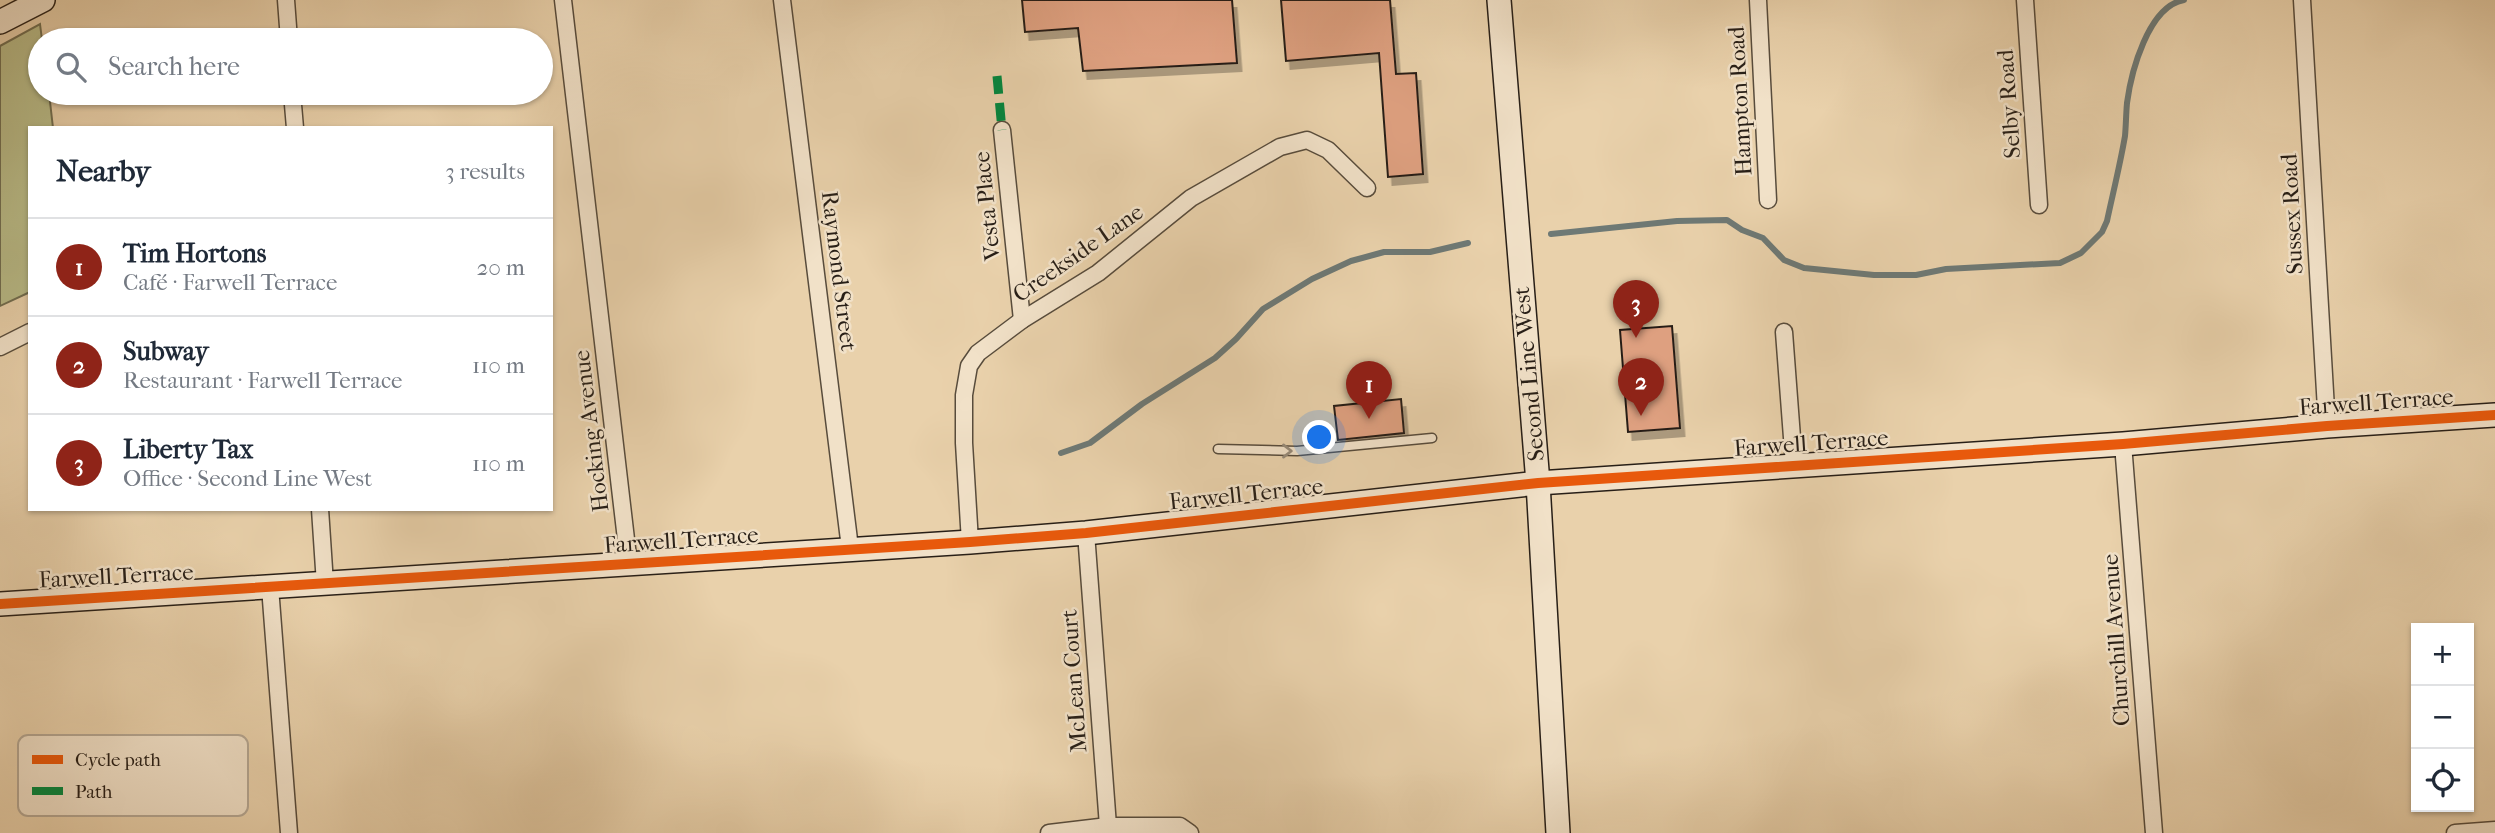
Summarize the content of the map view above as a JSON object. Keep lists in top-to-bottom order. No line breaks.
{"streets":{"street":["Hampton Road","Selby Road","Vesta Place","Sussex Road","Creekside Lane","Raymond Street","Second Line West","Farwell Terrace","Hocking Avenue","Churchill Avenue","McLean Court"]},"crossings":[["Vesta Place","Creekside Lane"],["Sussex Road","Farwell Terrace"],["Creekside Lane","Farwell Terrace"],["Raymond Street","Farwell Terrace"],["Second Line West","Farwell Terrace"],["Farwell Terrace","Hocking Avenue"],["Farwell Terrace","Churchill Avenue"],["Farwell Terrace","McLean Court"]],"legend":["Cycle path","Path"],"page":{"search":"Search here","heading":["Nearby","3 results"],"list":[{"mark":"1","name":"Tim Hortons","note":"Café · Farwell Terrace","value":"20 m"},{"mark":"2","name":"Subway","note":"Restaurant · Farwell Terrace","value":"110 m"},{"mark":"3","name":"Liberty Tax","note":"Office · Second Line West","value":"110 m"}],"pins":["3","2","1"],"map_buttons":["+","−"]}}
